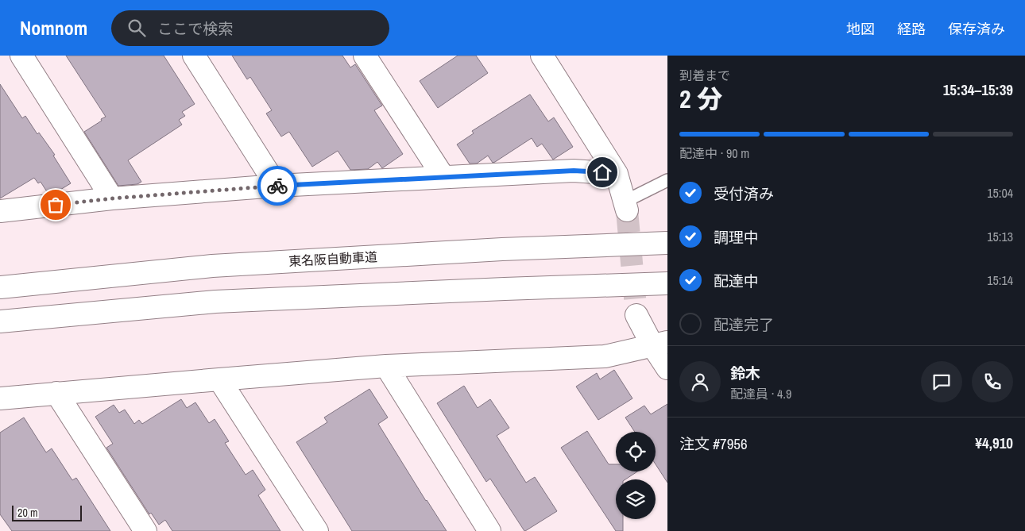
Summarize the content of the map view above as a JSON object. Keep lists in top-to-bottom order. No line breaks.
{"streets":{"main road":["東名阪自動車道"]},"scale_bar":"20 m","page":{"header":"Nomnom","search":"ここで検索","nav":["地図","経路","保存済み"],"heading":["2 分","到着まで","15:34–15:39"],"panel":["鈴木","配達員 · 4.9","注文 #7956","¥4,910"],"bar":"配達中 · 90 m","list":[["受付済み","15:04"],["調理中","15:13"],["配達中","15:14"],"配達完了"],"scale":"20 m"}}
